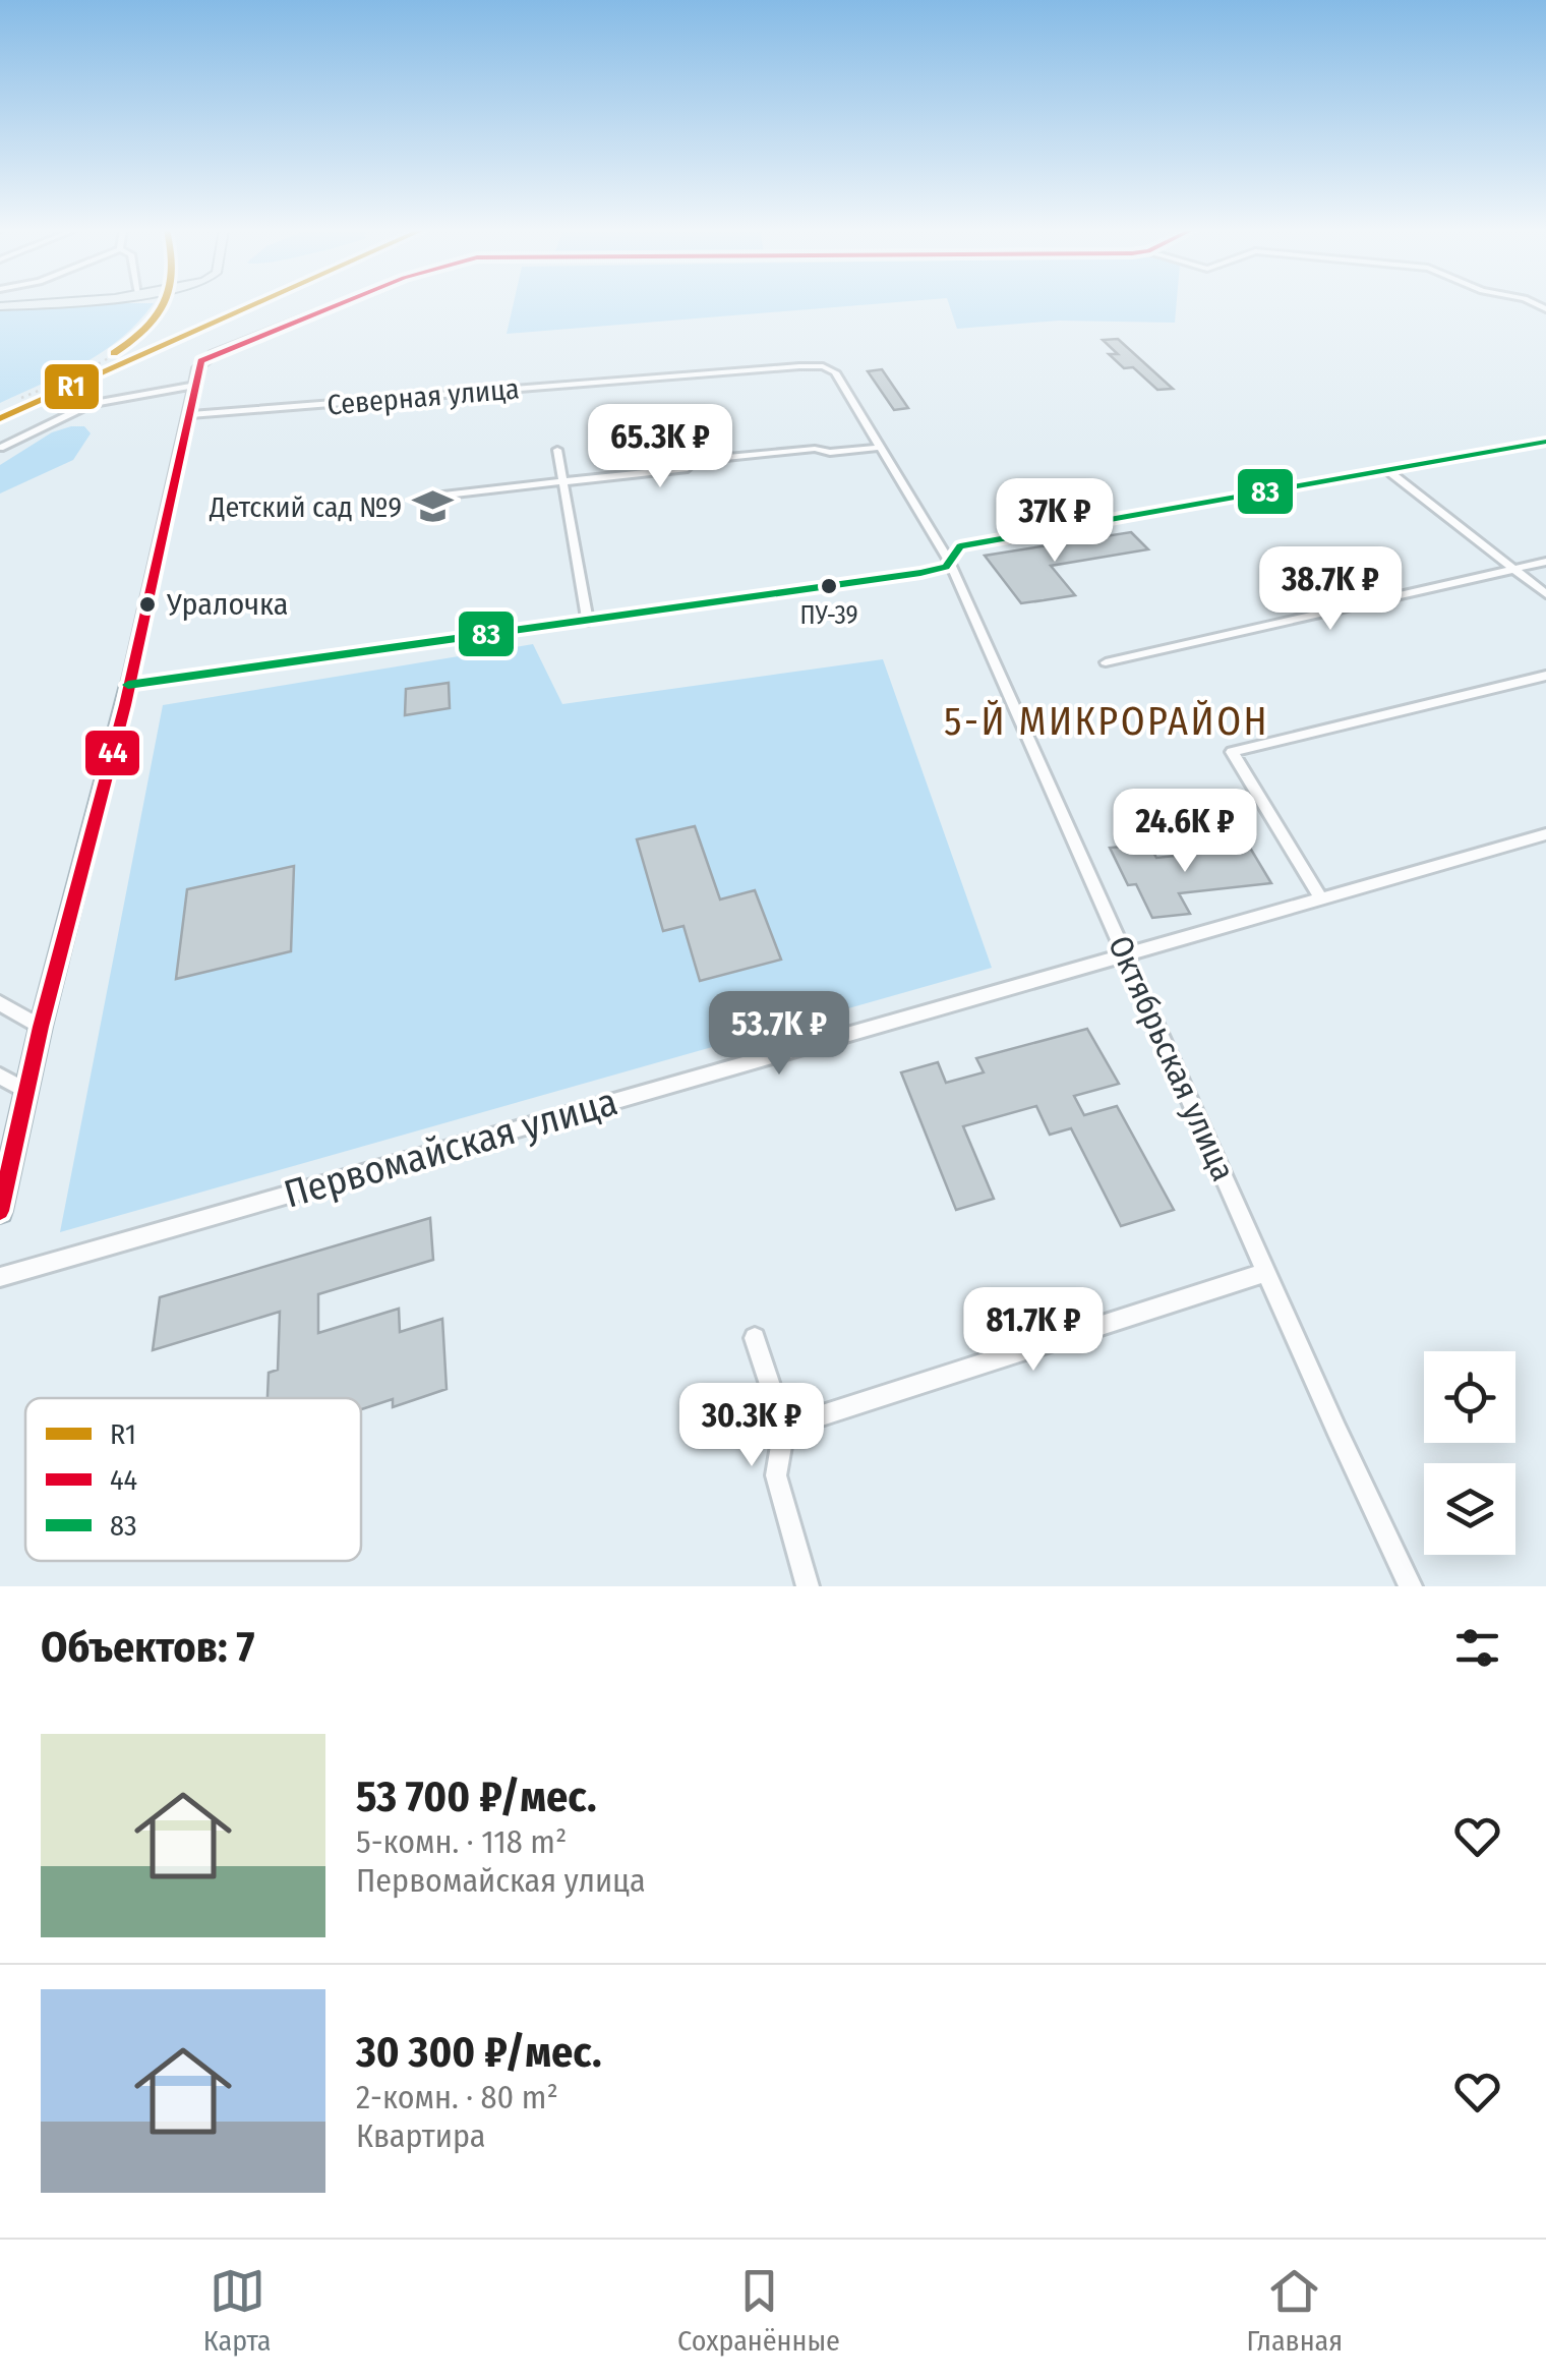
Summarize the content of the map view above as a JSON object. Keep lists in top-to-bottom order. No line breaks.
{"streets":{"street":["Северная улица","Октябрьская улица","Первомайская улица"]},"crossings":[["Северная улица","Октябрьская улица"],["Октябрьская улица","Первомайская улица"]],"districts":["5-Й МИКРОРАЙОН"],"places":{"school or university":["Детский сад №9"],"other":["ПУ-39","Уралочка"]},"lines":["transit line R1","transit line 44","transit line 83"],"legend":["R1","44","83"],"page":{"price":["65.3K ₽","37K ₽","38.7K ₽","24.6K ₽","53.7K ₽","81.7K ₽","30.3K ₽"],"heading":"Объектов: 7","list":[{"name":"53 700 ₽/мес.","note":"5-комн. · 118 m² · Первомайская улица"},{"name":"30 300 ₽/мес.","note":"2-комн. · 80 m² · Квартира"}],"tabs":["Карта","Сохранённые","Главная"]}}
